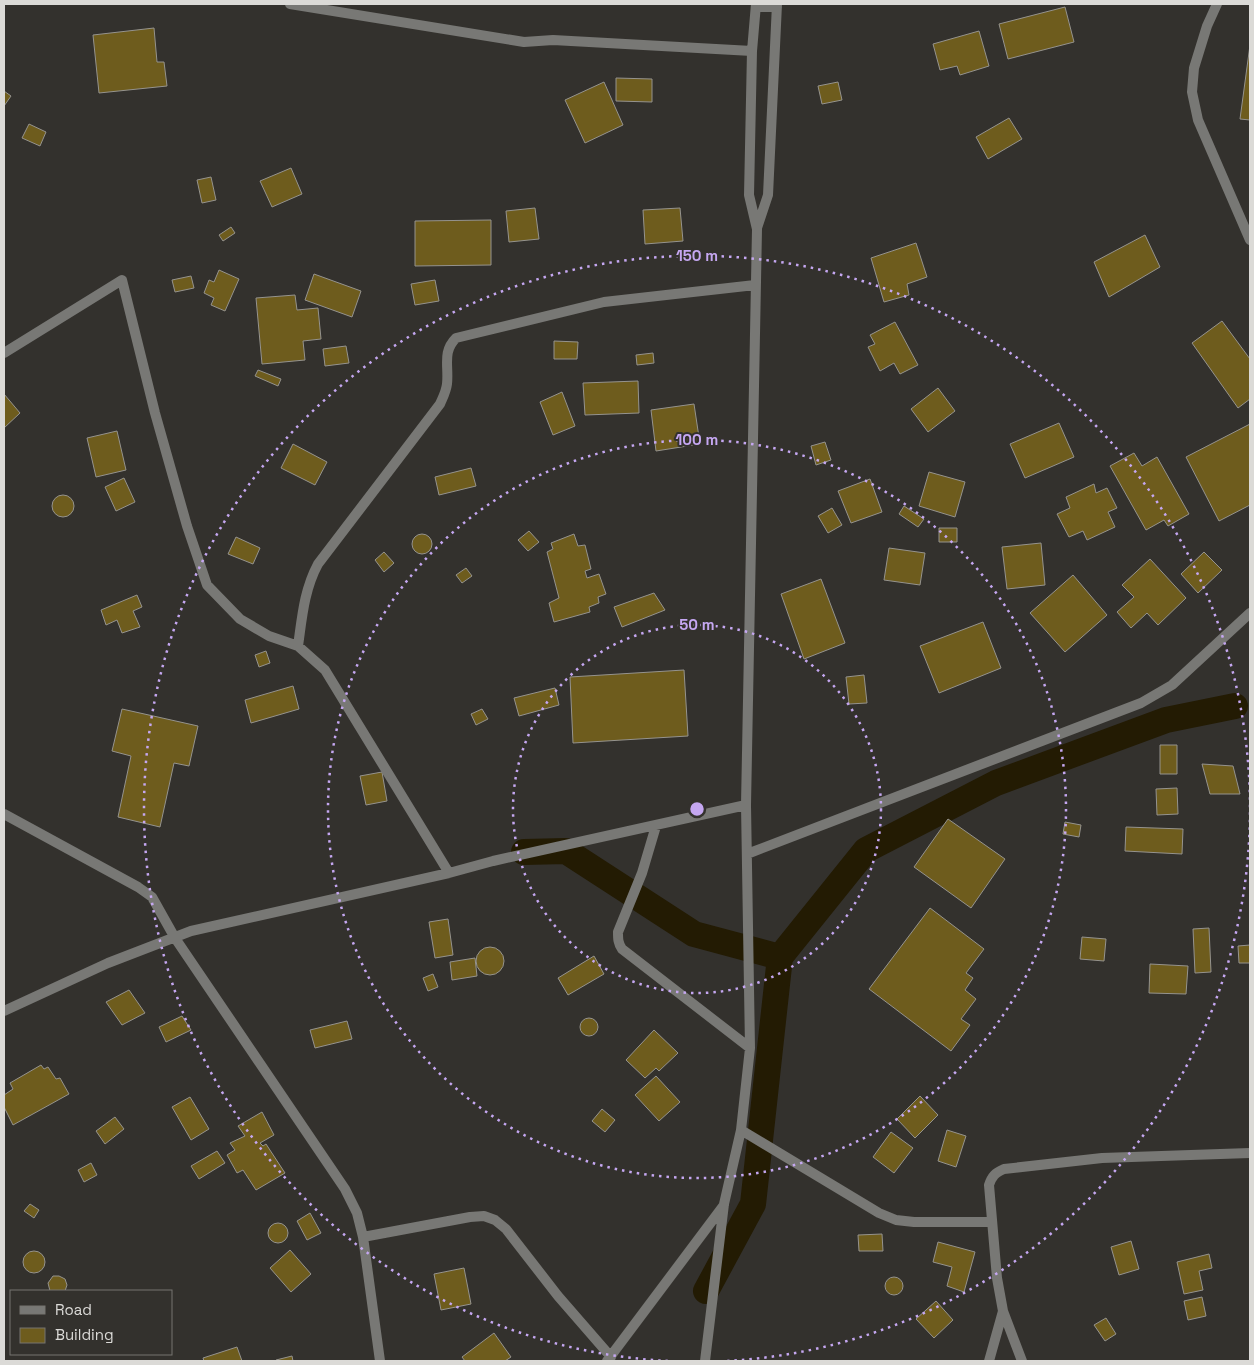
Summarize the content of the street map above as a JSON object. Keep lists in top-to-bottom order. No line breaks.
{"legend":["Road","Building"],"rings":["150 m","100 m","50 m"]}
